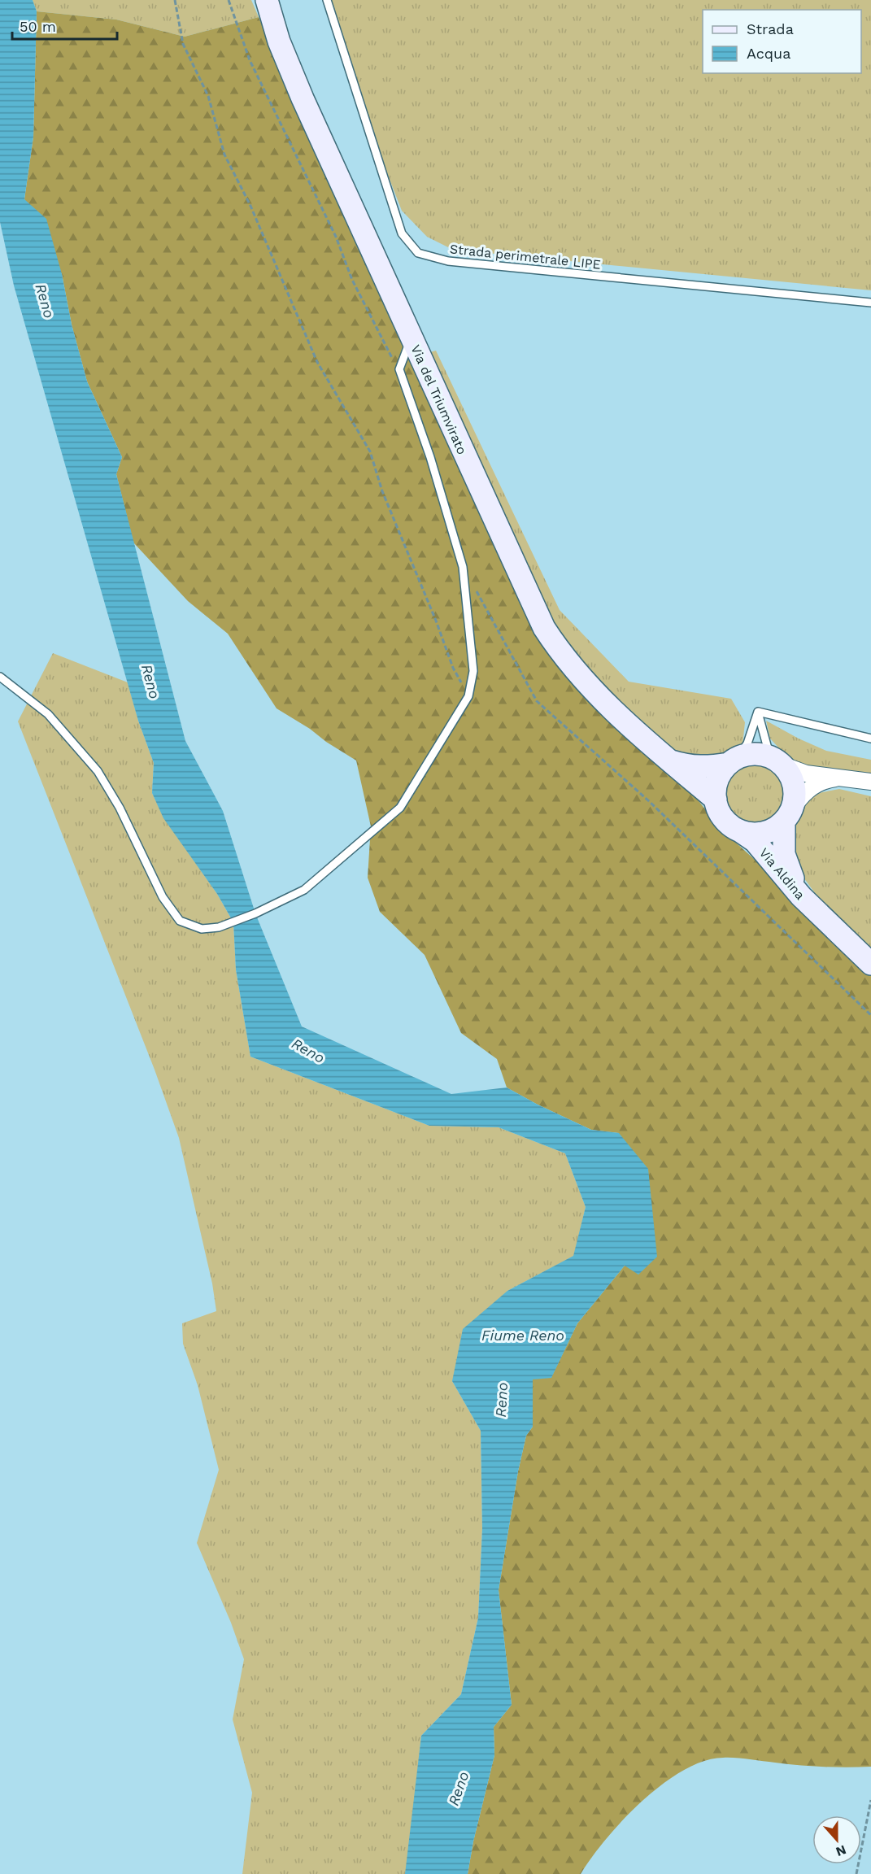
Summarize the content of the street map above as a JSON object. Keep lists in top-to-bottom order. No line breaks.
{"streets":{"street":["Via del Triumvirato","Via Aldina"],"lane":["Strada perimetrale LIPE"]},"crossings":[["Via del Triumvirato","Via Aldina"]],"water":["Reno","Fiume Reno"],"legend":["Strada","Acqua"],"scale_bar":"50 m","north":"bottom"}
